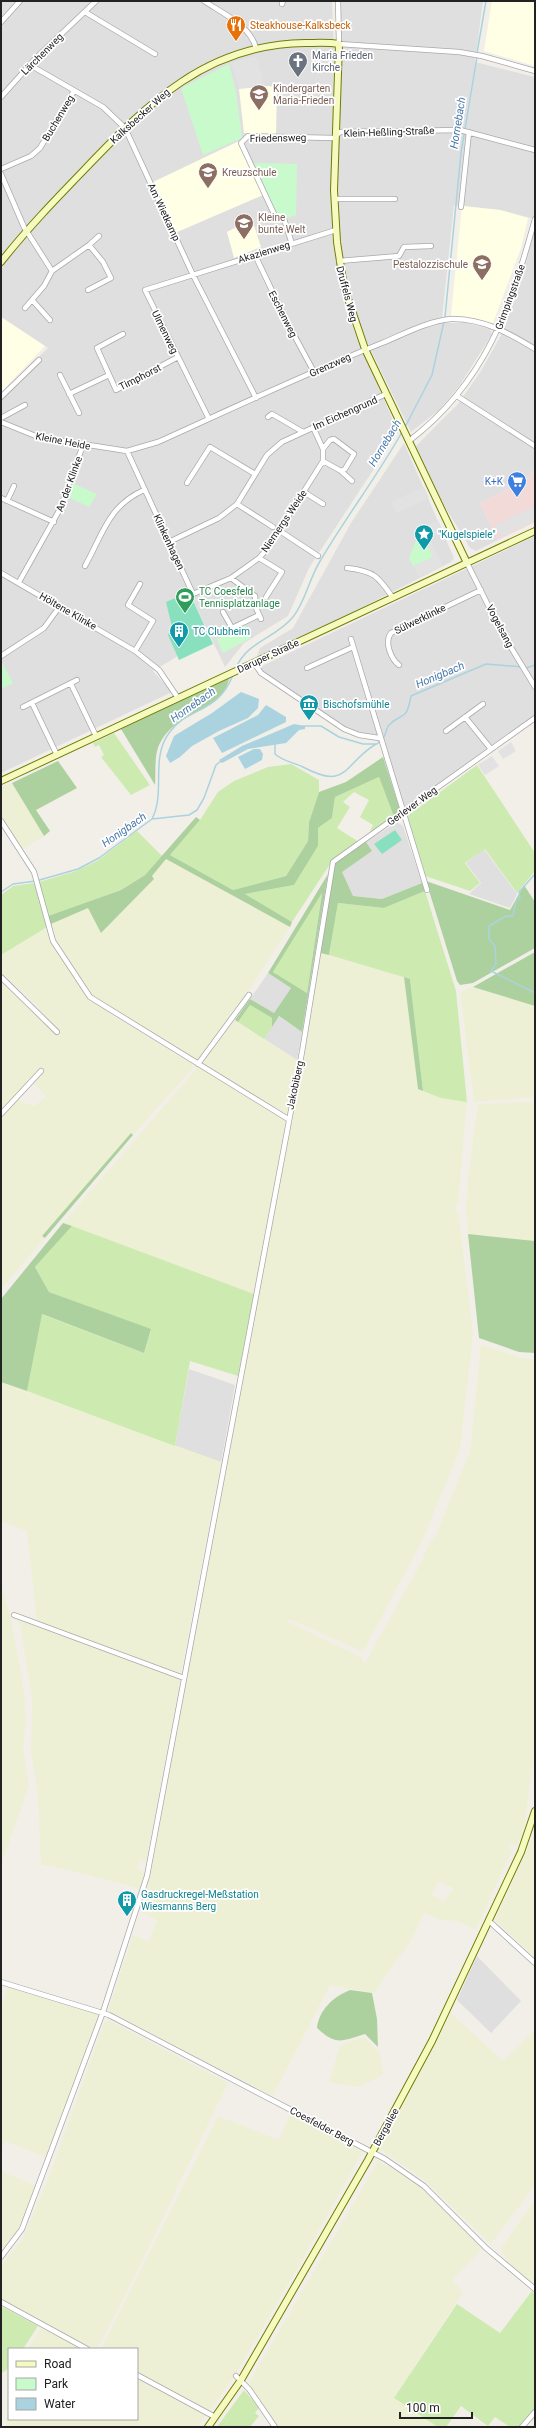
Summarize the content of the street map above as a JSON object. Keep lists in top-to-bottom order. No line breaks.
{"streets":{"street":["Lärchenweg","Kalksbecker Weg","Buchenweg","Klein-Heßling-Straße","Friedensweg","Am Wietkamp","Akazienweg","Druffels Weg","Grimpingstraße","Eschenweg","Ulmenweg","Grenzweg","Timphorst","Im Eichengrund","Kleine Heide","An der Klinke","Niemergs Weide","Klinkenhagen","Höltene Klinke","Sülwerklinke","Vogelsang","Daruper Straße","Gerlever Weg","Jakobiberg","Coesfelder Berg","Bergallee"]},"crossings":[["Lärchenweg","Am Wietkamp"],["Kalksbecker Weg","Am Wietkamp"],["Kalksbecker Weg","Druffels Weg"],["Buchenweg","Am Wietkamp"],["Klein-Heßling-Straße","Friedensweg"],["Klein-Heßling-Straße","Druffels Weg"],["Friedensweg","Akazienweg"],["Friedensweg","Druffels Weg"],["Am Wietkamp","Akazienweg"],["Am Wietkamp","Ulmenweg"],["Am Wietkamp","Grenzweg"],["Akazienweg","Druffels Weg"],["Akazienweg","Eschenweg"],["Akazienweg","Ulmenweg"],["Druffels Weg","Grimpingstraße"],["Druffels Weg","Grenzweg"],["Druffels Weg","Im Eichengrund"],["Druffels Weg","Vogelsang"],["Druffels Weg","Daruper Straße"],["Grimpingstraße","Grenzweg"],["Eschenweg","Grenzweg"],["Ulmenweg","Grenzweg"],["Ulmenweg","Timphorst"],["Grenzweg","Kleine Heide"],["Grenzweg","Klinkenhagen"],["Im Eichengrund","Klinkenhagen"],["Kleine Heide","An der Klinke"],["Kleine Heide","Klinkenhagen"],["An der Klinke","Höltene Klinke"],["Niemergs Weide","Klinkenhagen"],["Höltene Klinke","Daruper Straße"],["Sülwerklinke","Vogelsang"],["Vogelsang","Daruper Straße"],["Gerlever Weg","Jakobiberg"],["Coesfelder Berg","Bergallee"]],"water":["Hornebach","Honigbach"],"places":{"restaurant":["Steakhouse-Kalksbeck"],"church":["Maria Frieden Kirche"],"school or university":["Kindergarten Maria-Frieden","Kreuzschule","Kleine bunte Welt","Pestalozzischule"],"supermarket":["K+K"],"place":["\"Kugelspiele\""],"sports":["TC Coesfeld Tennisplatzanlage"],"building":["TC Clubheim","Gasdruckregel-Meßstation Wiesmanns Berg"],"museum":["Bischofsmühle"]},"legend":["Road","Park","Water"],"scale_bar":"100 m"}
